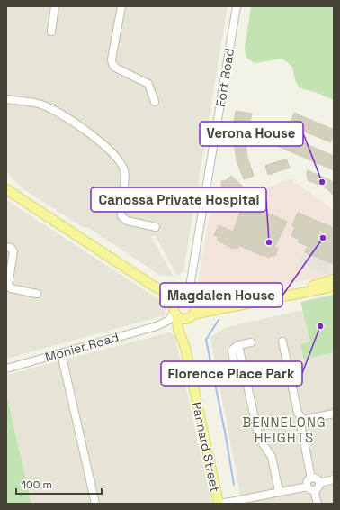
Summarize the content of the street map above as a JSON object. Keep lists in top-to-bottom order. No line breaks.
{"streets":{"main road":["Pannard Street"],"street":["Fort Road","Monier Road"]},"crossings":[["Fort Road","Monier Road"],["Fort Road","Pannard Street"],["Monier Road","Pannard Street"]],"districts":["BENNELONG HEIGHTS"],"places":["Verona House","Magdalen House","Canossa Private Hospital","Florence Place Park"],"scale_bar":"100 m"}
